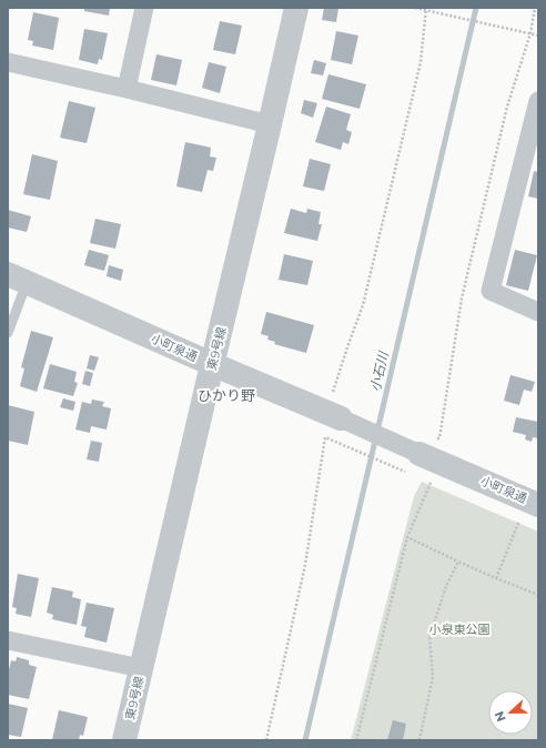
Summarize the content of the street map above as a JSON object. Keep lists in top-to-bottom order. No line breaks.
{"streets":{"street":["小町泉通","東9号線"]},"crossings":[["小町泉通","東9号線"]],"districts":["ひかり野"],"water":["小石川"],"parks":["小泉東公園"],"north":"left"}
